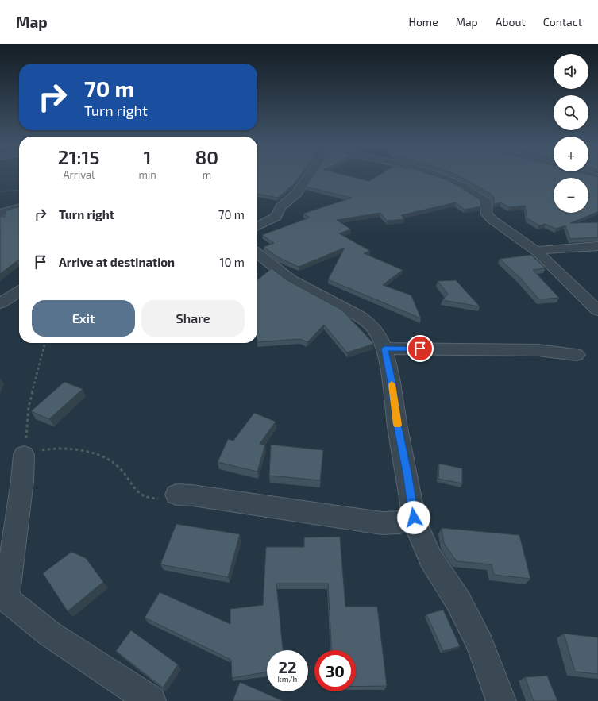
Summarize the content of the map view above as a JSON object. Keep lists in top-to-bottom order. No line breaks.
{"page":{"header":"Map","nav":["Home","Map","About","Contact"],"map_buttons":["+","−"],"turn":["70 m","Turn right"],"eta":["21:15","Arrival","1","min","80","m"],"list":[{"name":"Turn right","value":"70 m"},{"name":"Arrive at destination","value":"10 m"}],"buttons":["Exit","Share"],"speed":"22 km/h","limit":"30"}}
